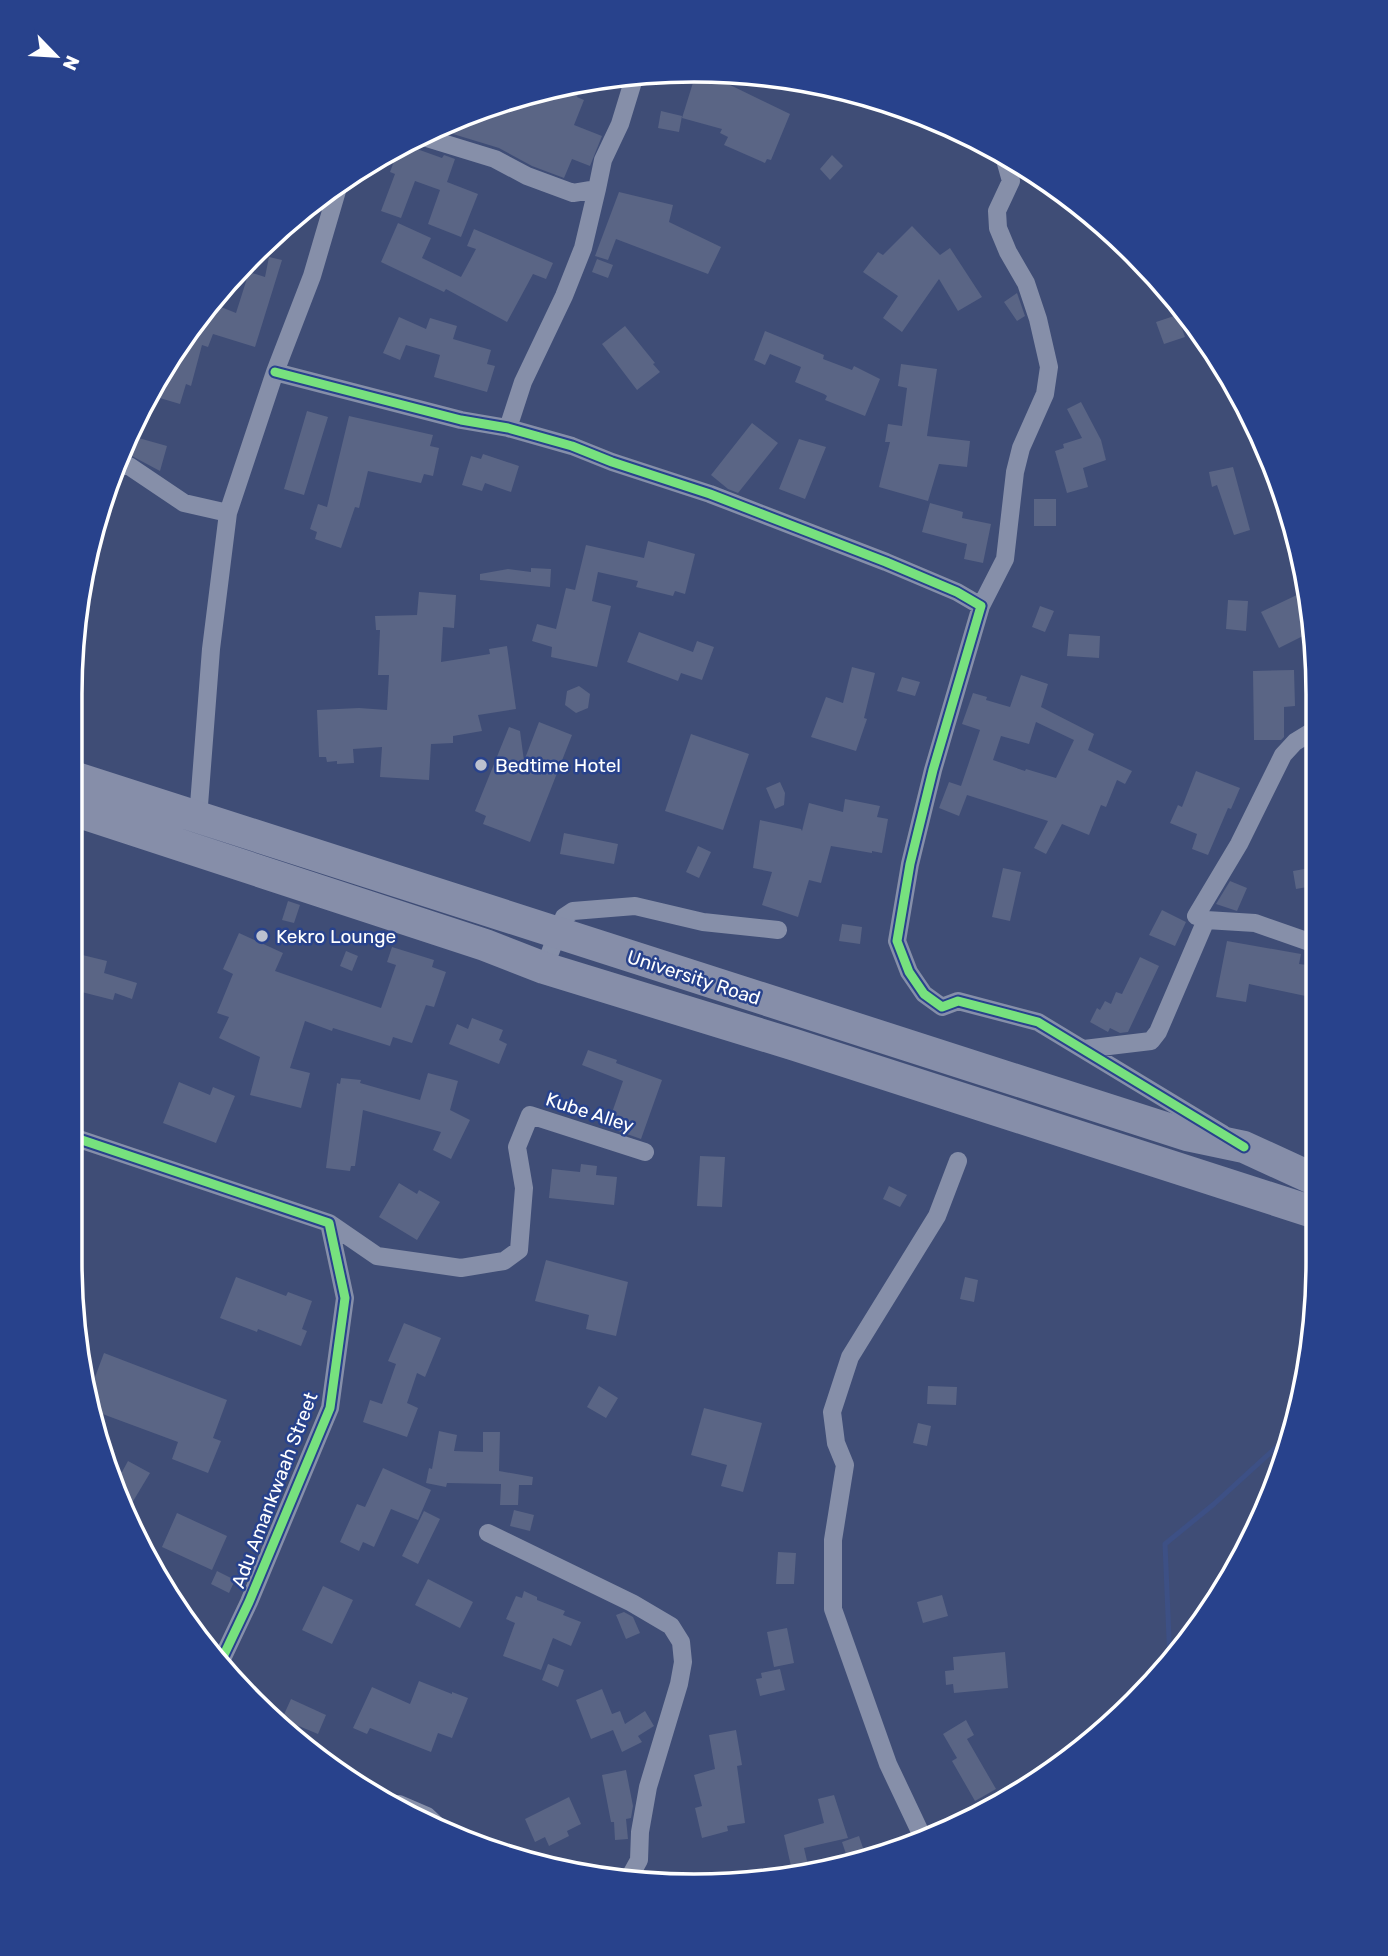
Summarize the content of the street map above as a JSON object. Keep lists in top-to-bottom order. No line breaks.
{"streets":{"highway":["University Road"],"street":["Kube Alley","Adu Amankwaah Street"]},"crossings":[["Kube Alley","Adu Amankwaah Street"]],"places":["Bedtime Hotel","Kekro Lounge"],"north":"bottom right"}
